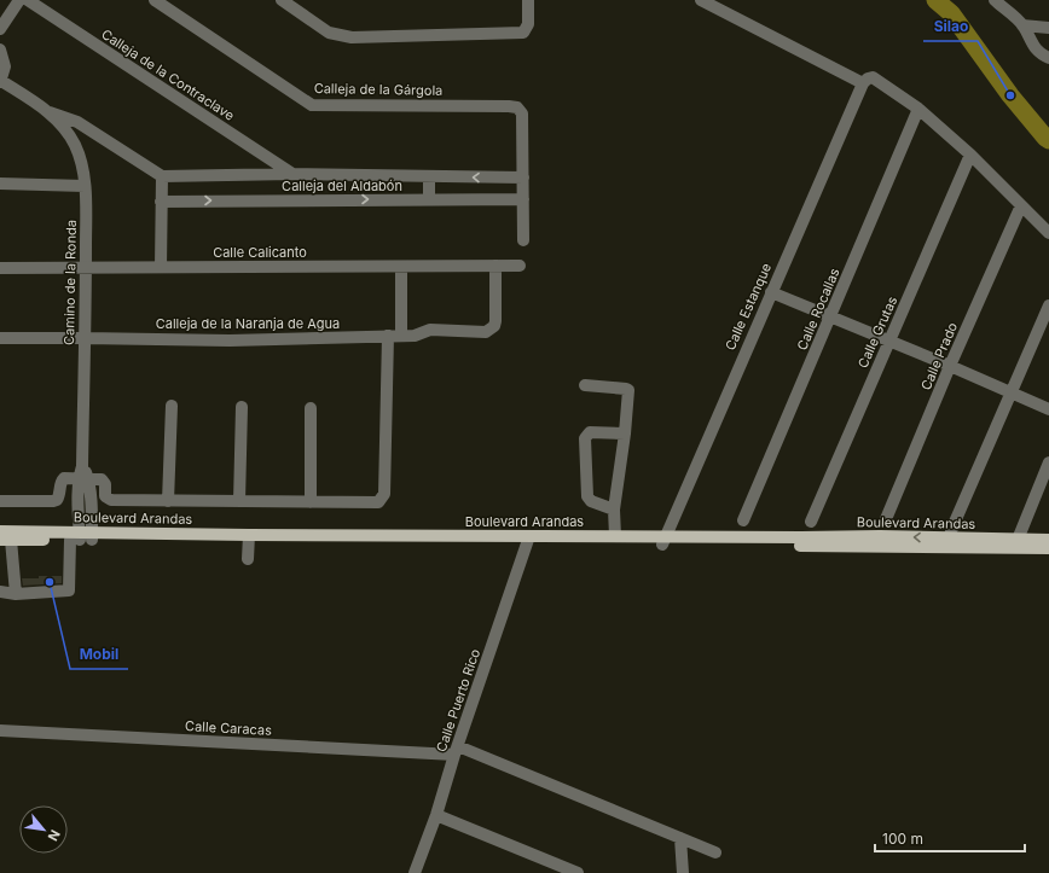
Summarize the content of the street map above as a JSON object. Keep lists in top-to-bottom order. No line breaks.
{"streets":{"main road":["Boulevard Arandas"],"street":["Calleja de la Contraclave","Calleja de la Gárgola","Calleja del Aldabón","Calle Calicanto","Camino de la Ronda","Calle Estanque","Calle Rocallas","Calleja de la Naranja de Agua","Calle Grutas","Calle Prado","Calle Puerto Rico","Calle Caracas"]},"crossings":[["Calleja de la Contraclave","Calleja del Aldabón"],["Calleja de la Gárgola","Calleja del Aldabón"],["Calleja del Aldabón","Camino de la Ronda"],["Calle Calicanto","Camino de la Ronda"],["Calle Calicanto","Calleja de la Naranja de Agua"],["Camino de la Ronda","Calleja de la Naranja de Agua"],["Camino de la Ronda","Boulevard Arandas"],["Calle Estanque","Boulevard Arandas"],["Boulevard Arandas","Calle Puerto Rico"],["Calle Puerto Rico","Calle Caracas"]],"places":["Silao","Mobil"],"scale_bar":"100 m","north":"bottom right"}
